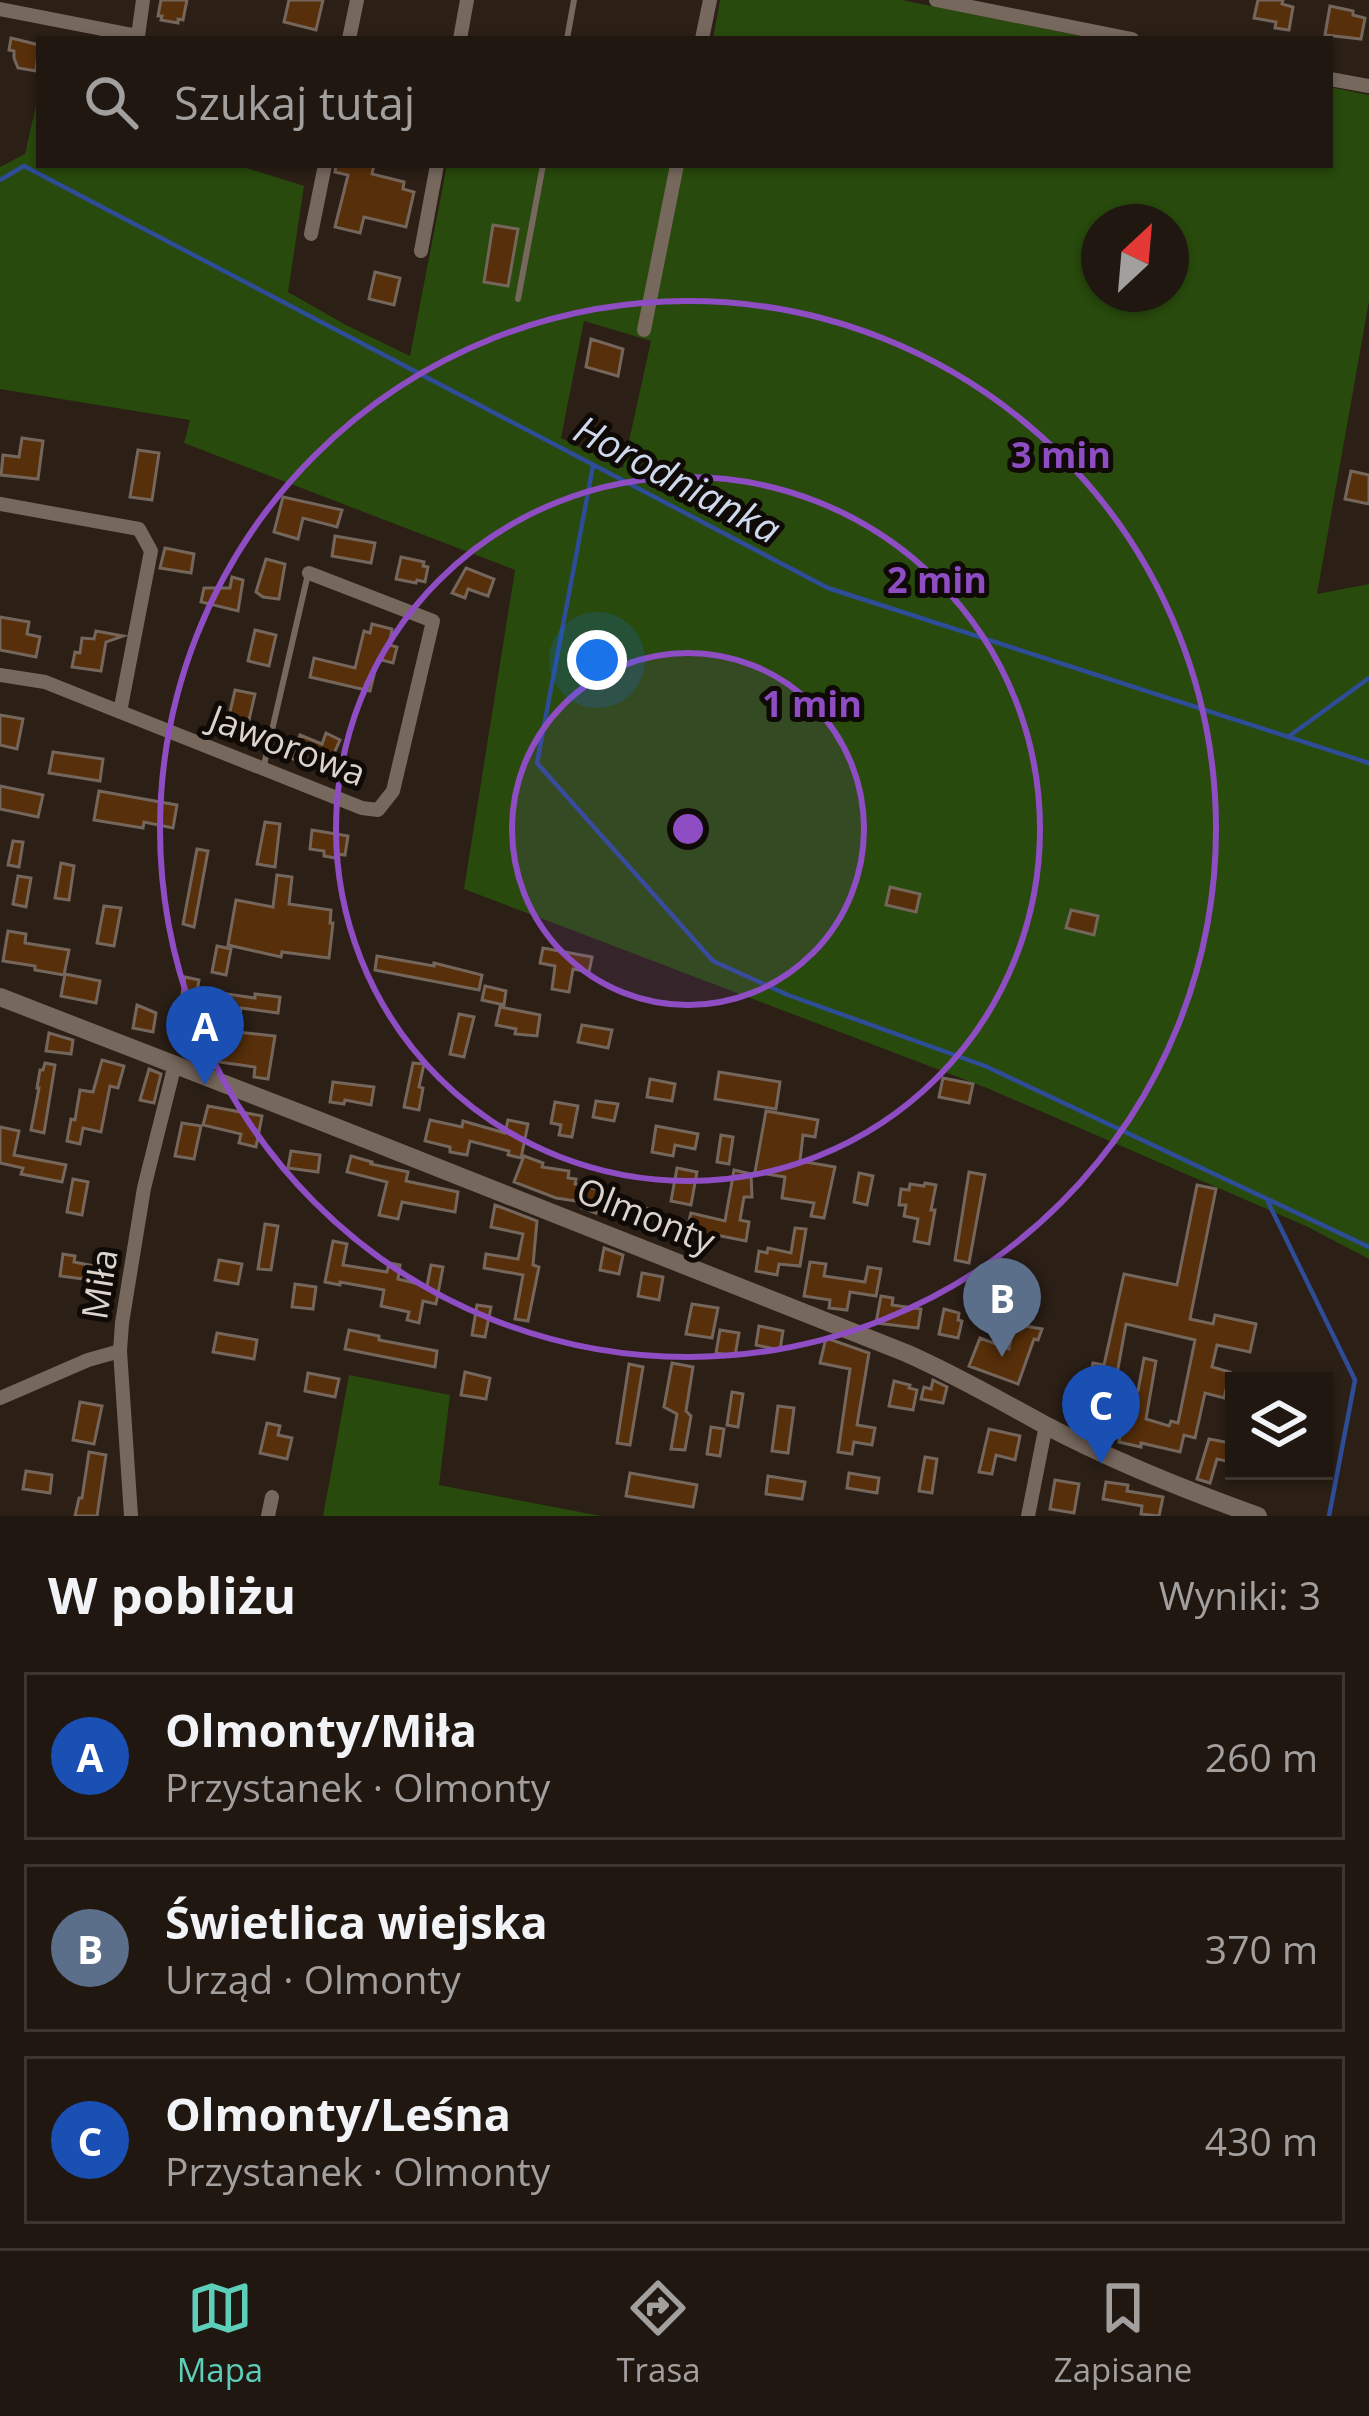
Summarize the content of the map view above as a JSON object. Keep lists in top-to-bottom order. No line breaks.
{"streets":{"street":["Jaworowa","Olmonty","Miła"]},"crossings":[["Olmonty","Miła"]],"water":["Horodnianka"],"north":"top right","page":{"search":"Szukaj tutaj","pins":["A","B","C"],"heading":["W pobliżu","Wyniki: 3"],"list":[{"mark":"A","name":"Olmonty/Miła","note":"Przystanek · Olmonty","value":"260 m"},{"mark":"B","name":"Świetlica wiejska","note":"Urząd · Olmonty","value":"370 m"},{"mark":"C","name":"Olmonty/Leśna","note":"Przystanek · Olmonty","value":"430 m"}],"nav":["Mapa","Trasa","Zapisane"]},"rings":["3 min","2 min","1 min"]}
